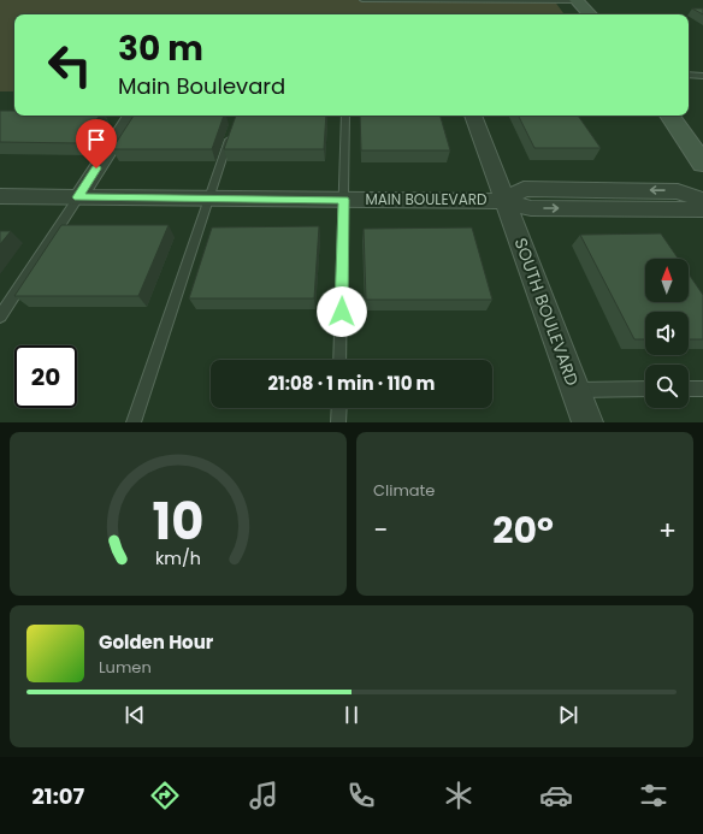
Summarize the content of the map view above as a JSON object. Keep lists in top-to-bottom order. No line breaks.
{"streets":{"street":["MAIN BOULEVARD","SOUTH BOULEVARD"]},"crossings":[["MAIN BOULEVARD","SOUTH BOULEVARD"]],"north":"top","page":{"turn":["30 m","Main Boulevard"],"limit":"20","trip":"21:08 · 1 min · 110 m","tile":"Climate","heat":["−","20°","+"],"song":["Golden Hour","Lumen"],"tabs":"21:07","gauge":["10","km/h"]}}
